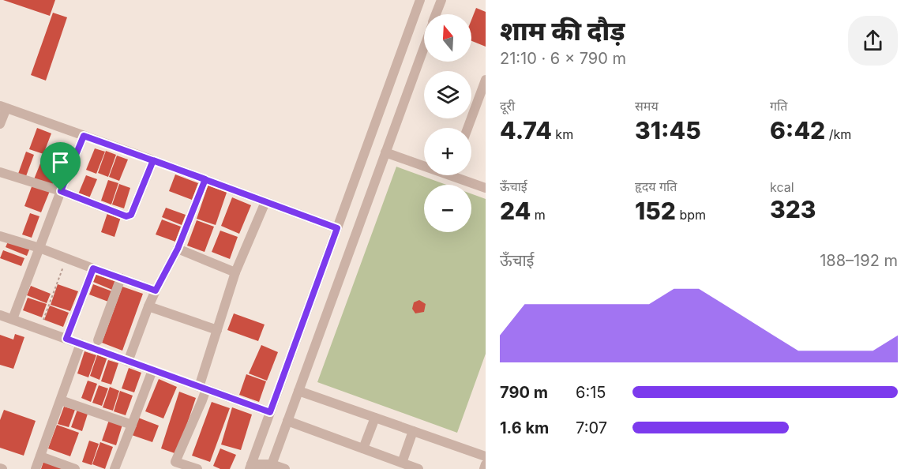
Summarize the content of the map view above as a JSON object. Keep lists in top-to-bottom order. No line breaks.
{"north":"top","page":{"heading":["शाम की दौड़","21:10 · 6 × 790 m"],"map_buttons":["+","−"],"stats":[["दूरी","4.74 km"],["समय","31:45"],["गति","6:42 /km"],["ऊँचाई","24 m"],["हृदय गति","152 bpm"],["kcal","323"]],"chart":["ऊँचाई","188–192 m"],"list":[{"name":"790 m","note":"6:15"},{"name":"1.6 km","note":"7:07"}]}}
